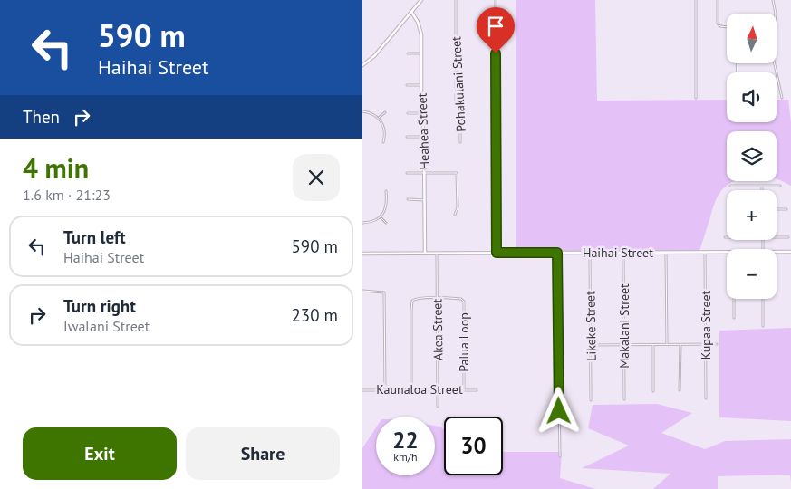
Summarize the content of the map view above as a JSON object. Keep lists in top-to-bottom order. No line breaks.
{"streets":{"street":["Pohakulani Street","Heahea Street","Haihai Street","Kupaa Street","Likeke Street","Makalani Street","Akea Street","Palua Loop","Kaunaloa Street"]},"crossings":[["Heahea Street","Haihai Street"],["Haihai Street","Kupaa Street"],["Haihai Street","Likeke Street"],["Haihai Street","Makalani Street"],["Haihai Street","Akea Street"],["Akea Street","Palua Loop"],["Akea Street","Kaunaloa Street"],["Palua Loop","Kaunaloa Street"]],"north":"top","page":{"turn":["590 m","Haihai Street"],"map_buttons":["+","−"],"then":"Then","heading":["4 min","1.6 km · 21:23"],"list":[{"name":"Turn left","note":"Haihai Street","value":"590 m"},{"name":"Turn right","note":"Iwalani Street","value":"230 m"}],"speed":"22 km/h","limit":"30","buttons":["Exit","Share"]}}
